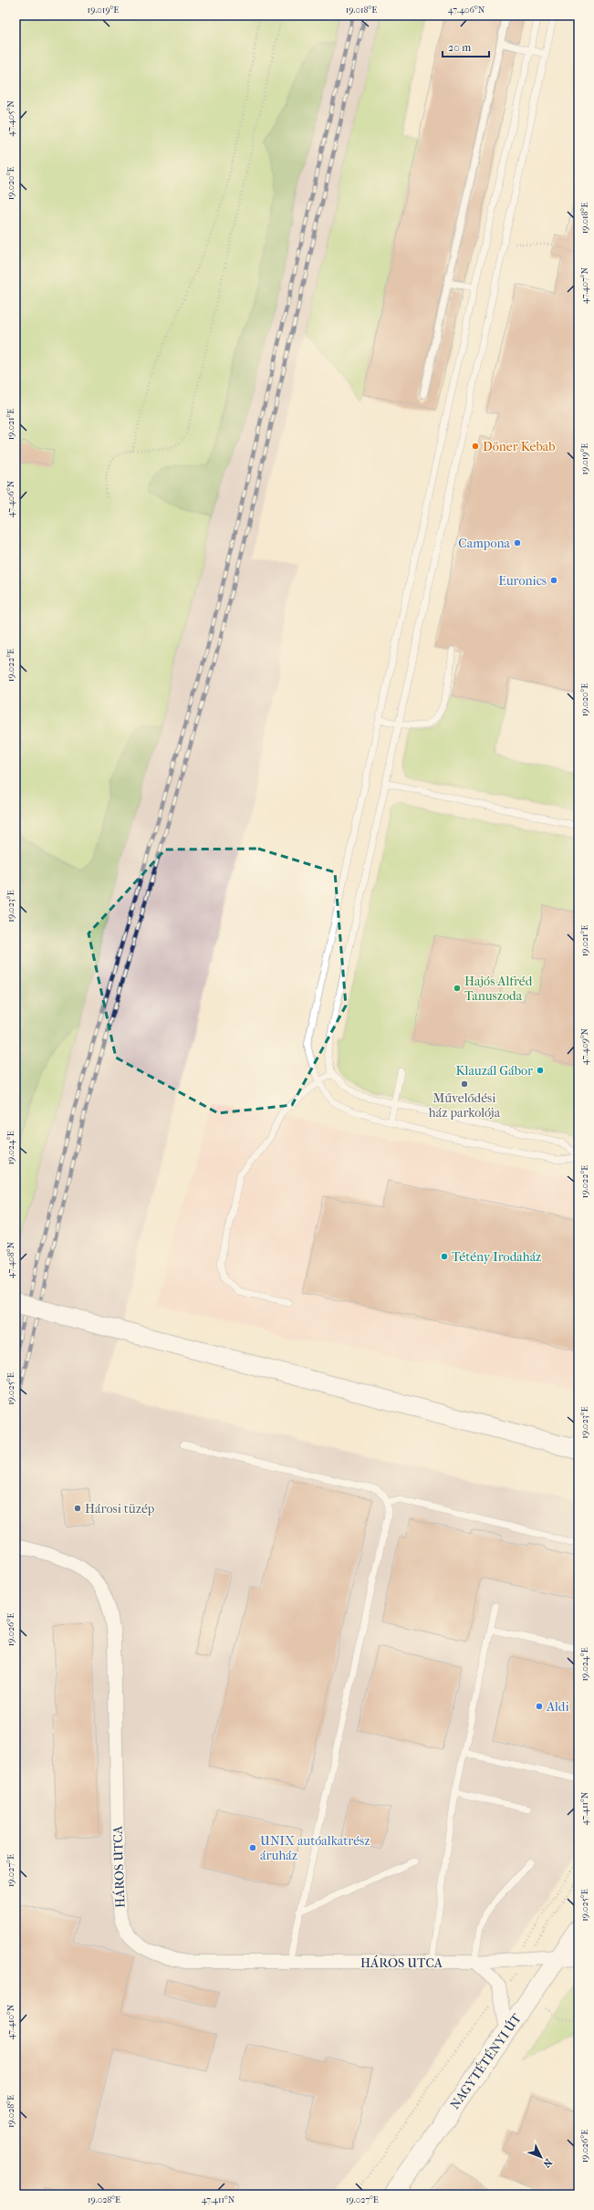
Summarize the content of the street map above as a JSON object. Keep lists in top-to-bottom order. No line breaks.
{"streets":{"street":["HÁROS UTCA","NAGYTÉTÉNYI ÚT"]},"crossings":[["HÁROS UTCA","NAGYTÉTÉNYI ÚT"]],"places":["Döner Kebab","Campona","Euronics","Hajós Alfréd Tanuszoda","Klauzál Gábor","Művelődési ház parkolója","Tétény Irodaház","Hárosi tüzép","Aldi","UNIX autóalkatrész áruház"],"scale_bar":"20 m","north":"bottom right","coordinates":["19.019°E","19.018°E","47.406°N","47.405°N","19.020°E","47.407°N","19.021°E","19.022°E","19.023°E","47.409°N","19.024°E","47.408°N","19.025°E","19.026°E","47.411°N","19.027°E","47.410°N","19.028°E"]}
